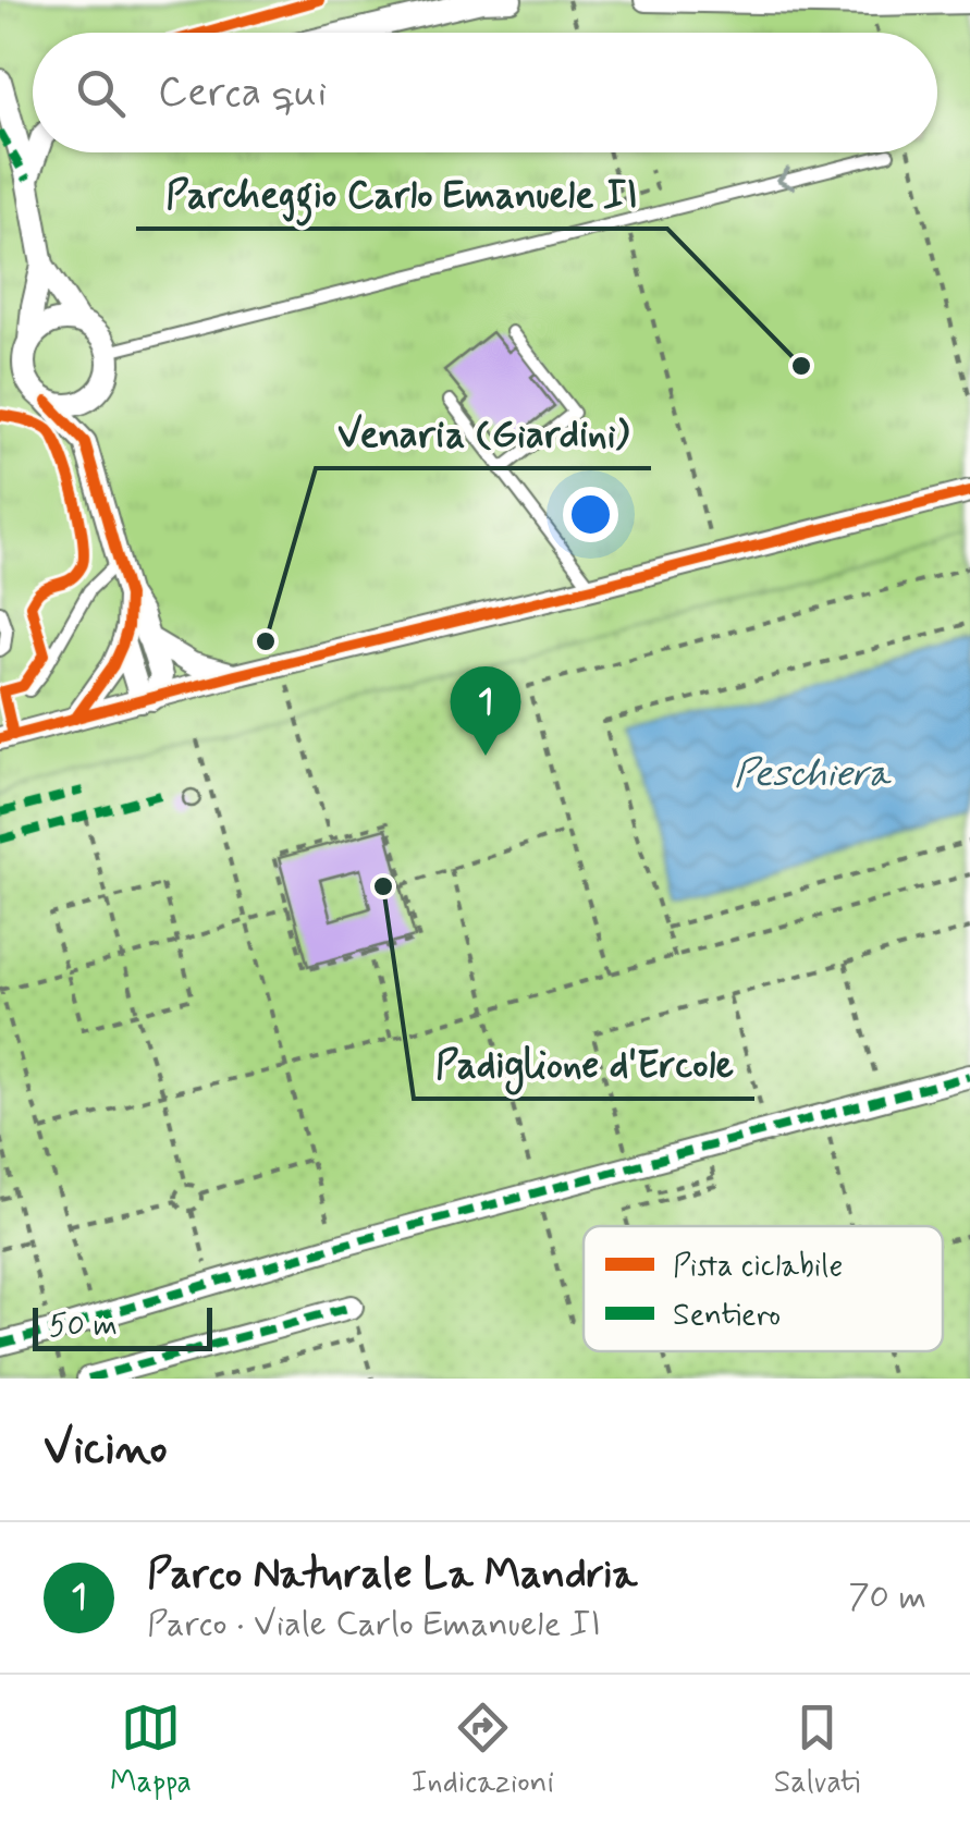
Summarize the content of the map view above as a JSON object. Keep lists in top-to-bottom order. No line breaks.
{"water":["Peschiera"],"places":["Parcheggio Carlo Emanuele II","Venaria (Giardini)","Padiglione d'Ercole"],"legend":["Pista ciclabile","Sentiero"],"scale_bar":"50 m","page":{"search":"Cerca qui","pins":"1","scale":"50 m","heading":"Vicino","list":[{"mark":"1","name":"Parco Naturale La Mandria","note":"Parco · Viale Carlo Emanuele II","value":"70 m"}],"nav":["Mappa","Indicazioni","Salvati"]}}
